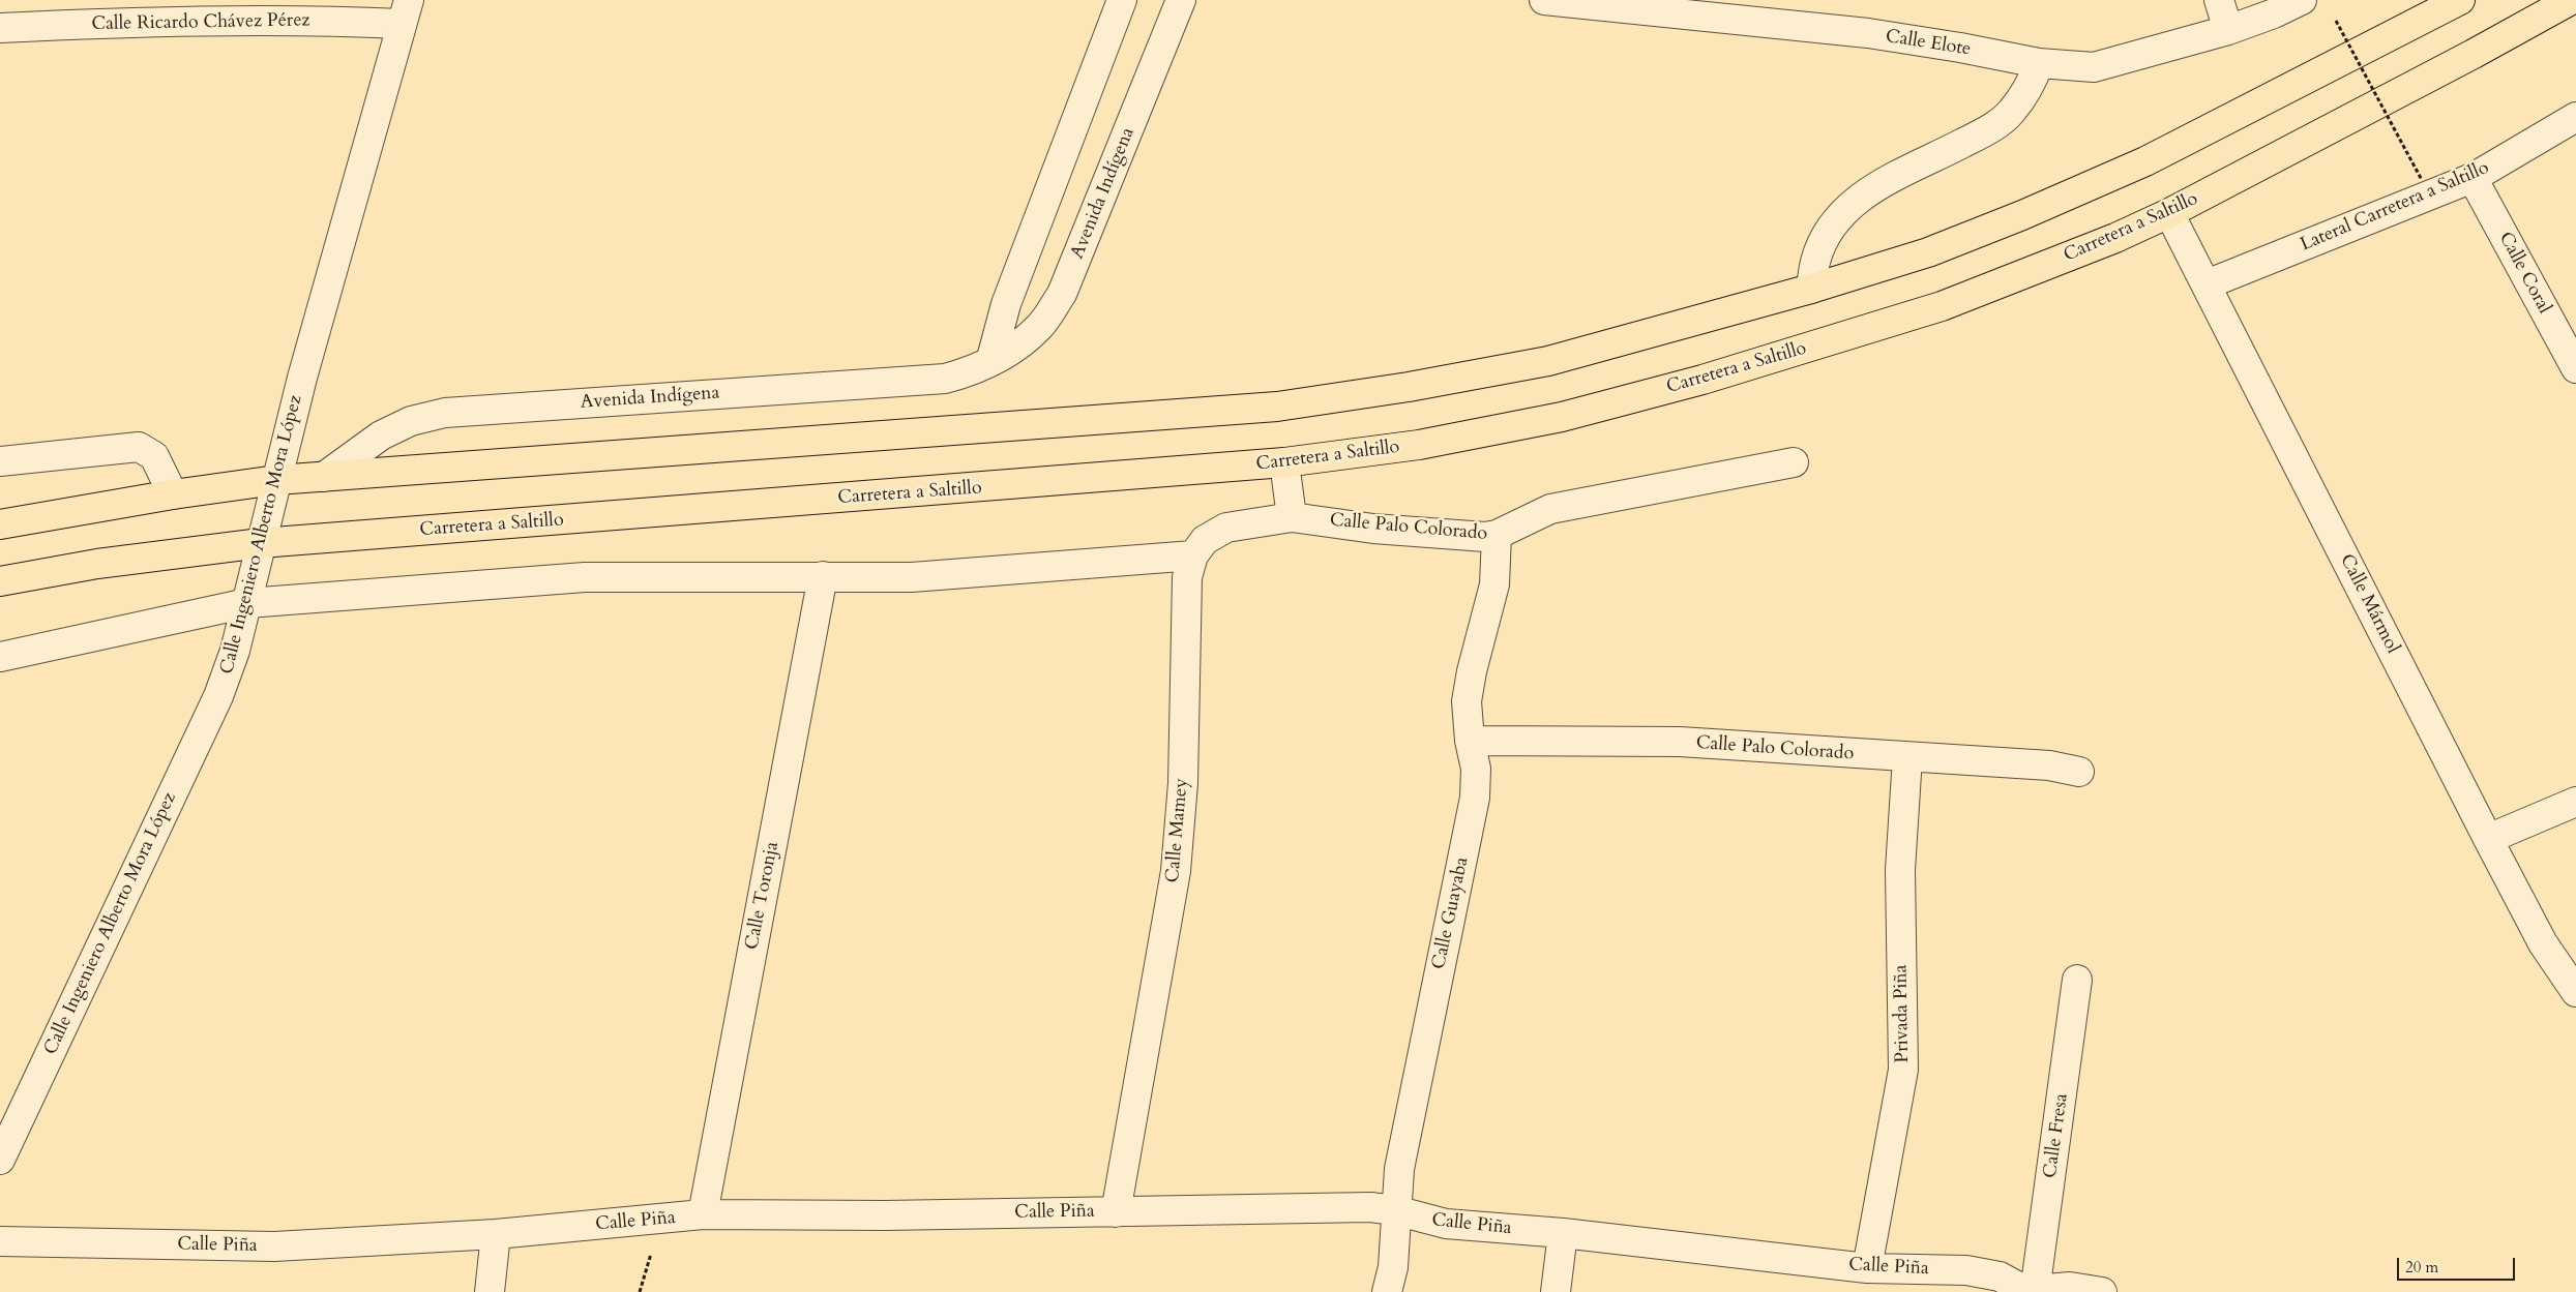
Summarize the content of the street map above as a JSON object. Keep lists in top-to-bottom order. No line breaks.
{"streets":{"main road":["Carretera a Saltillo"],"street":["Calle Ricardo Chávez Pérez","Calle Elote","Avenida Indígena","Lateral Carretera a Saltillo","Calle Coral","Calle Palo Colorado","Calle Ingeniero Alberto Mora López","Calle Mármol","Calle Mamey","Calle Toronja","Calle Guayaba","Privada Piña","Calle Fresa","Calle Piña"]},"crossings":[["Calle Ricardo Chávez Pérez","Calle Ingeniero Alberto Mora López"],["Lateral Carretera a Saltillo","Calle Coral"],["Lateral Carretera a Saltillo","Calle Mármol"],["Carretera a Saltillo","Calle Ingeniero Alberto Mora López"],["Carretera a Saltillo","Calle Mármol"],["Calle Palo Colorado","Calle Mamey"],["Calle Palo Colorado","Calle Guayaba"],["Calle Palo Colorado","Privada Piña"],["Calle Mamey","Calle Piña"],["Calle Toronja","Calle Piña"],["Calle Guayaba","Calle Piña"],["Privada Piña","Calle Piña"],["Calle Fresa","Calle Piña"]],"scale_bar":"20 m"}
